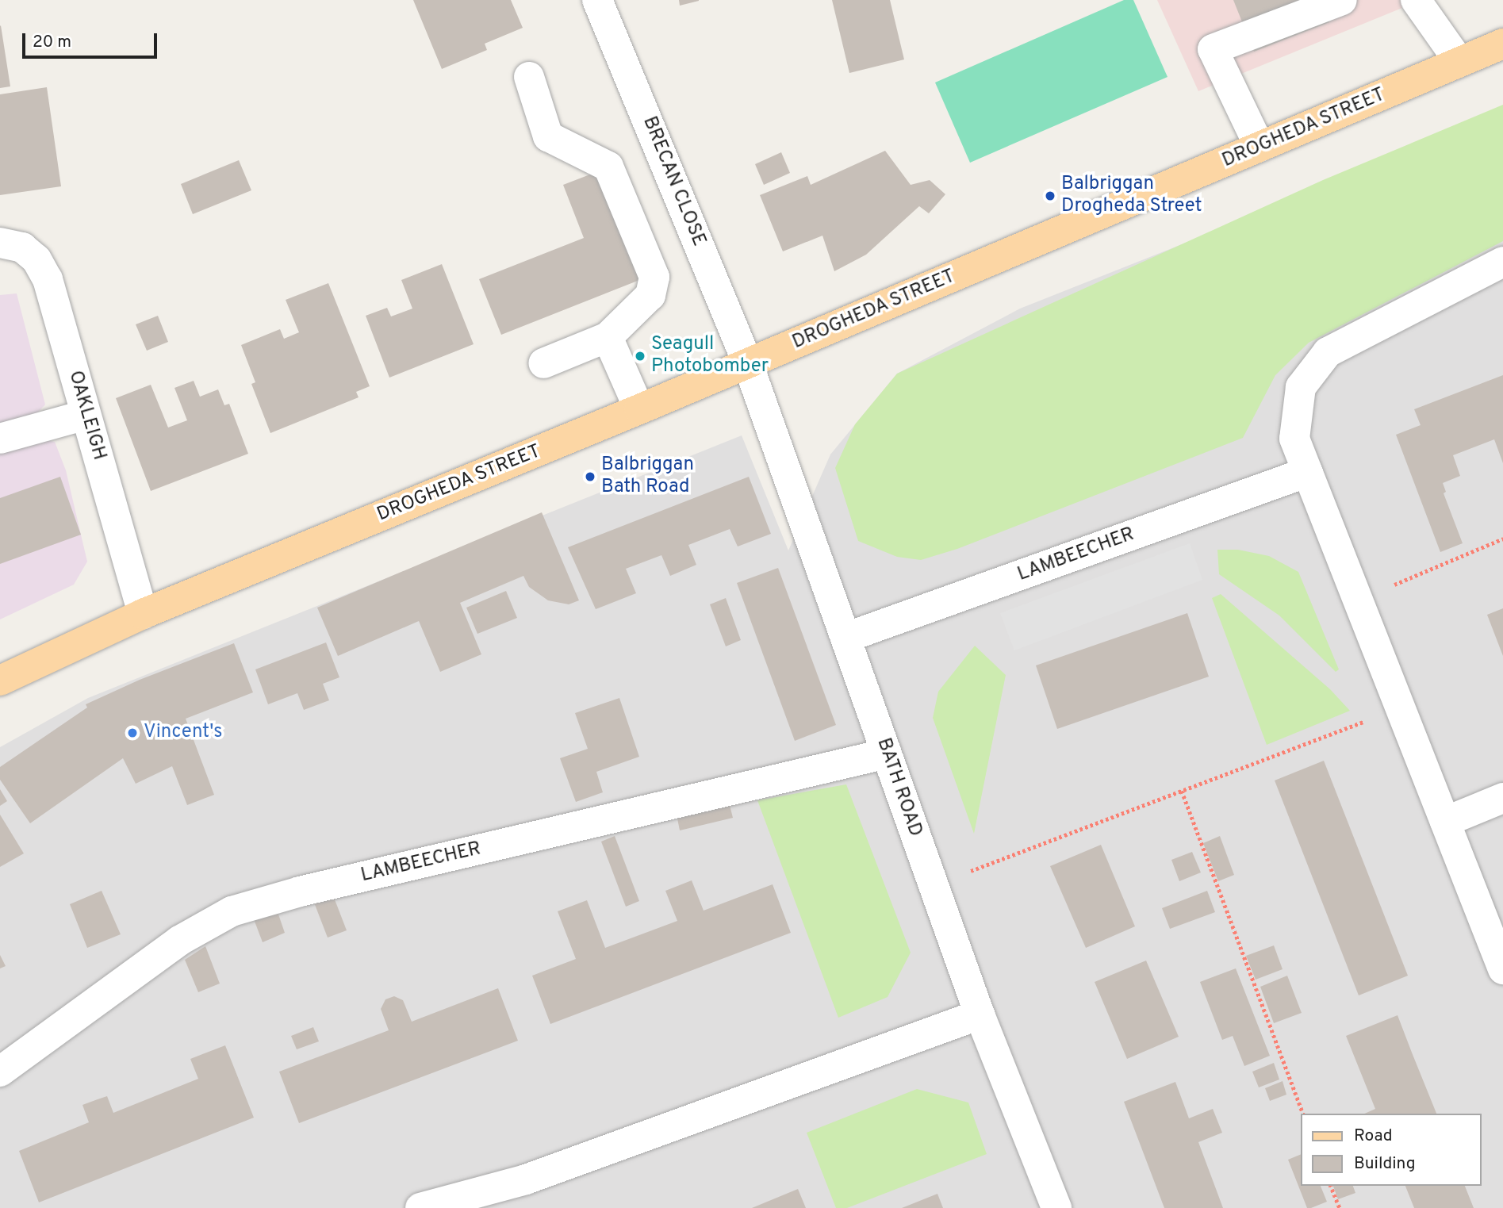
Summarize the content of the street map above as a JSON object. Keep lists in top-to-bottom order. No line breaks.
{"streets":{"main road":["DROGHEDA STREET"],"street":["BRECAN CLOSE","OAKLEIGH","LAMBEECHER","BATH ROAD"]},"crossings":[["DROGHEDA STREET","BRECAN CLOSE"],["DROGHEDA STREET","OAKLEIGH"],["DROGHEDA STREET","BATH ROAD"],["BRECAN CLOSE","BATH ROAD"],["LAMBEECHER","BATH ROAD"]],"places":["Balbriggan Drogheda Street","Seagull Photobomber","Balbriggan Bath Road","Vincent's"],"legend":["Road","Building"],"scale_bar":"20 m"}
